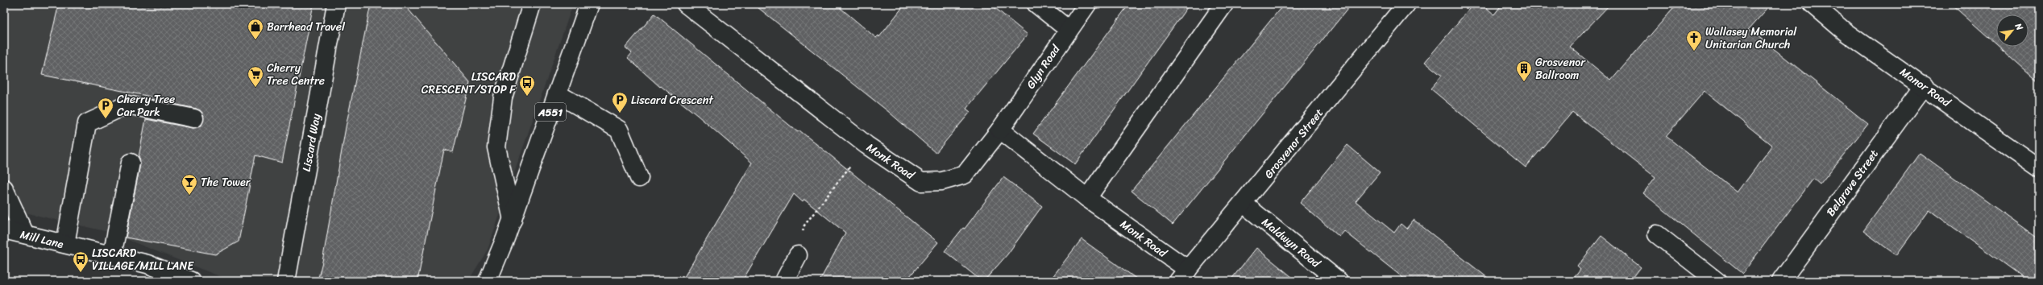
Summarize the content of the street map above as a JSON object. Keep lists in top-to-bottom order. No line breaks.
{"streets":{"street":["Glyn Road","Manor Road","A551","Liscard Way","Grosvenor Street","Monk Road","Belgrave Street","Mill Lane","Maldwyn Road"]},"crossings":[["Glyn Road","Monk Road"],["Manor Road","Belgrave Street"],["Grosvenor Street","Monk Road"],["Grosvenor Street","Maldwyn Road"]],"places":{"shop":["Barrhead Travel"],"church":["Wallasey Memorial Unitarian Church"],"building":["Grosvenor Ballroom"],"supermarket":["Cherry Tree Centre"],"bus stop":["LISCARD CRESCENT/STOP F","LISCARD VILLAGE/MILL LANE"],"parking":["Liscard Crescent","Cherry Tree Car Park"],"bar":["The Tower"]},"north":"top right"}
